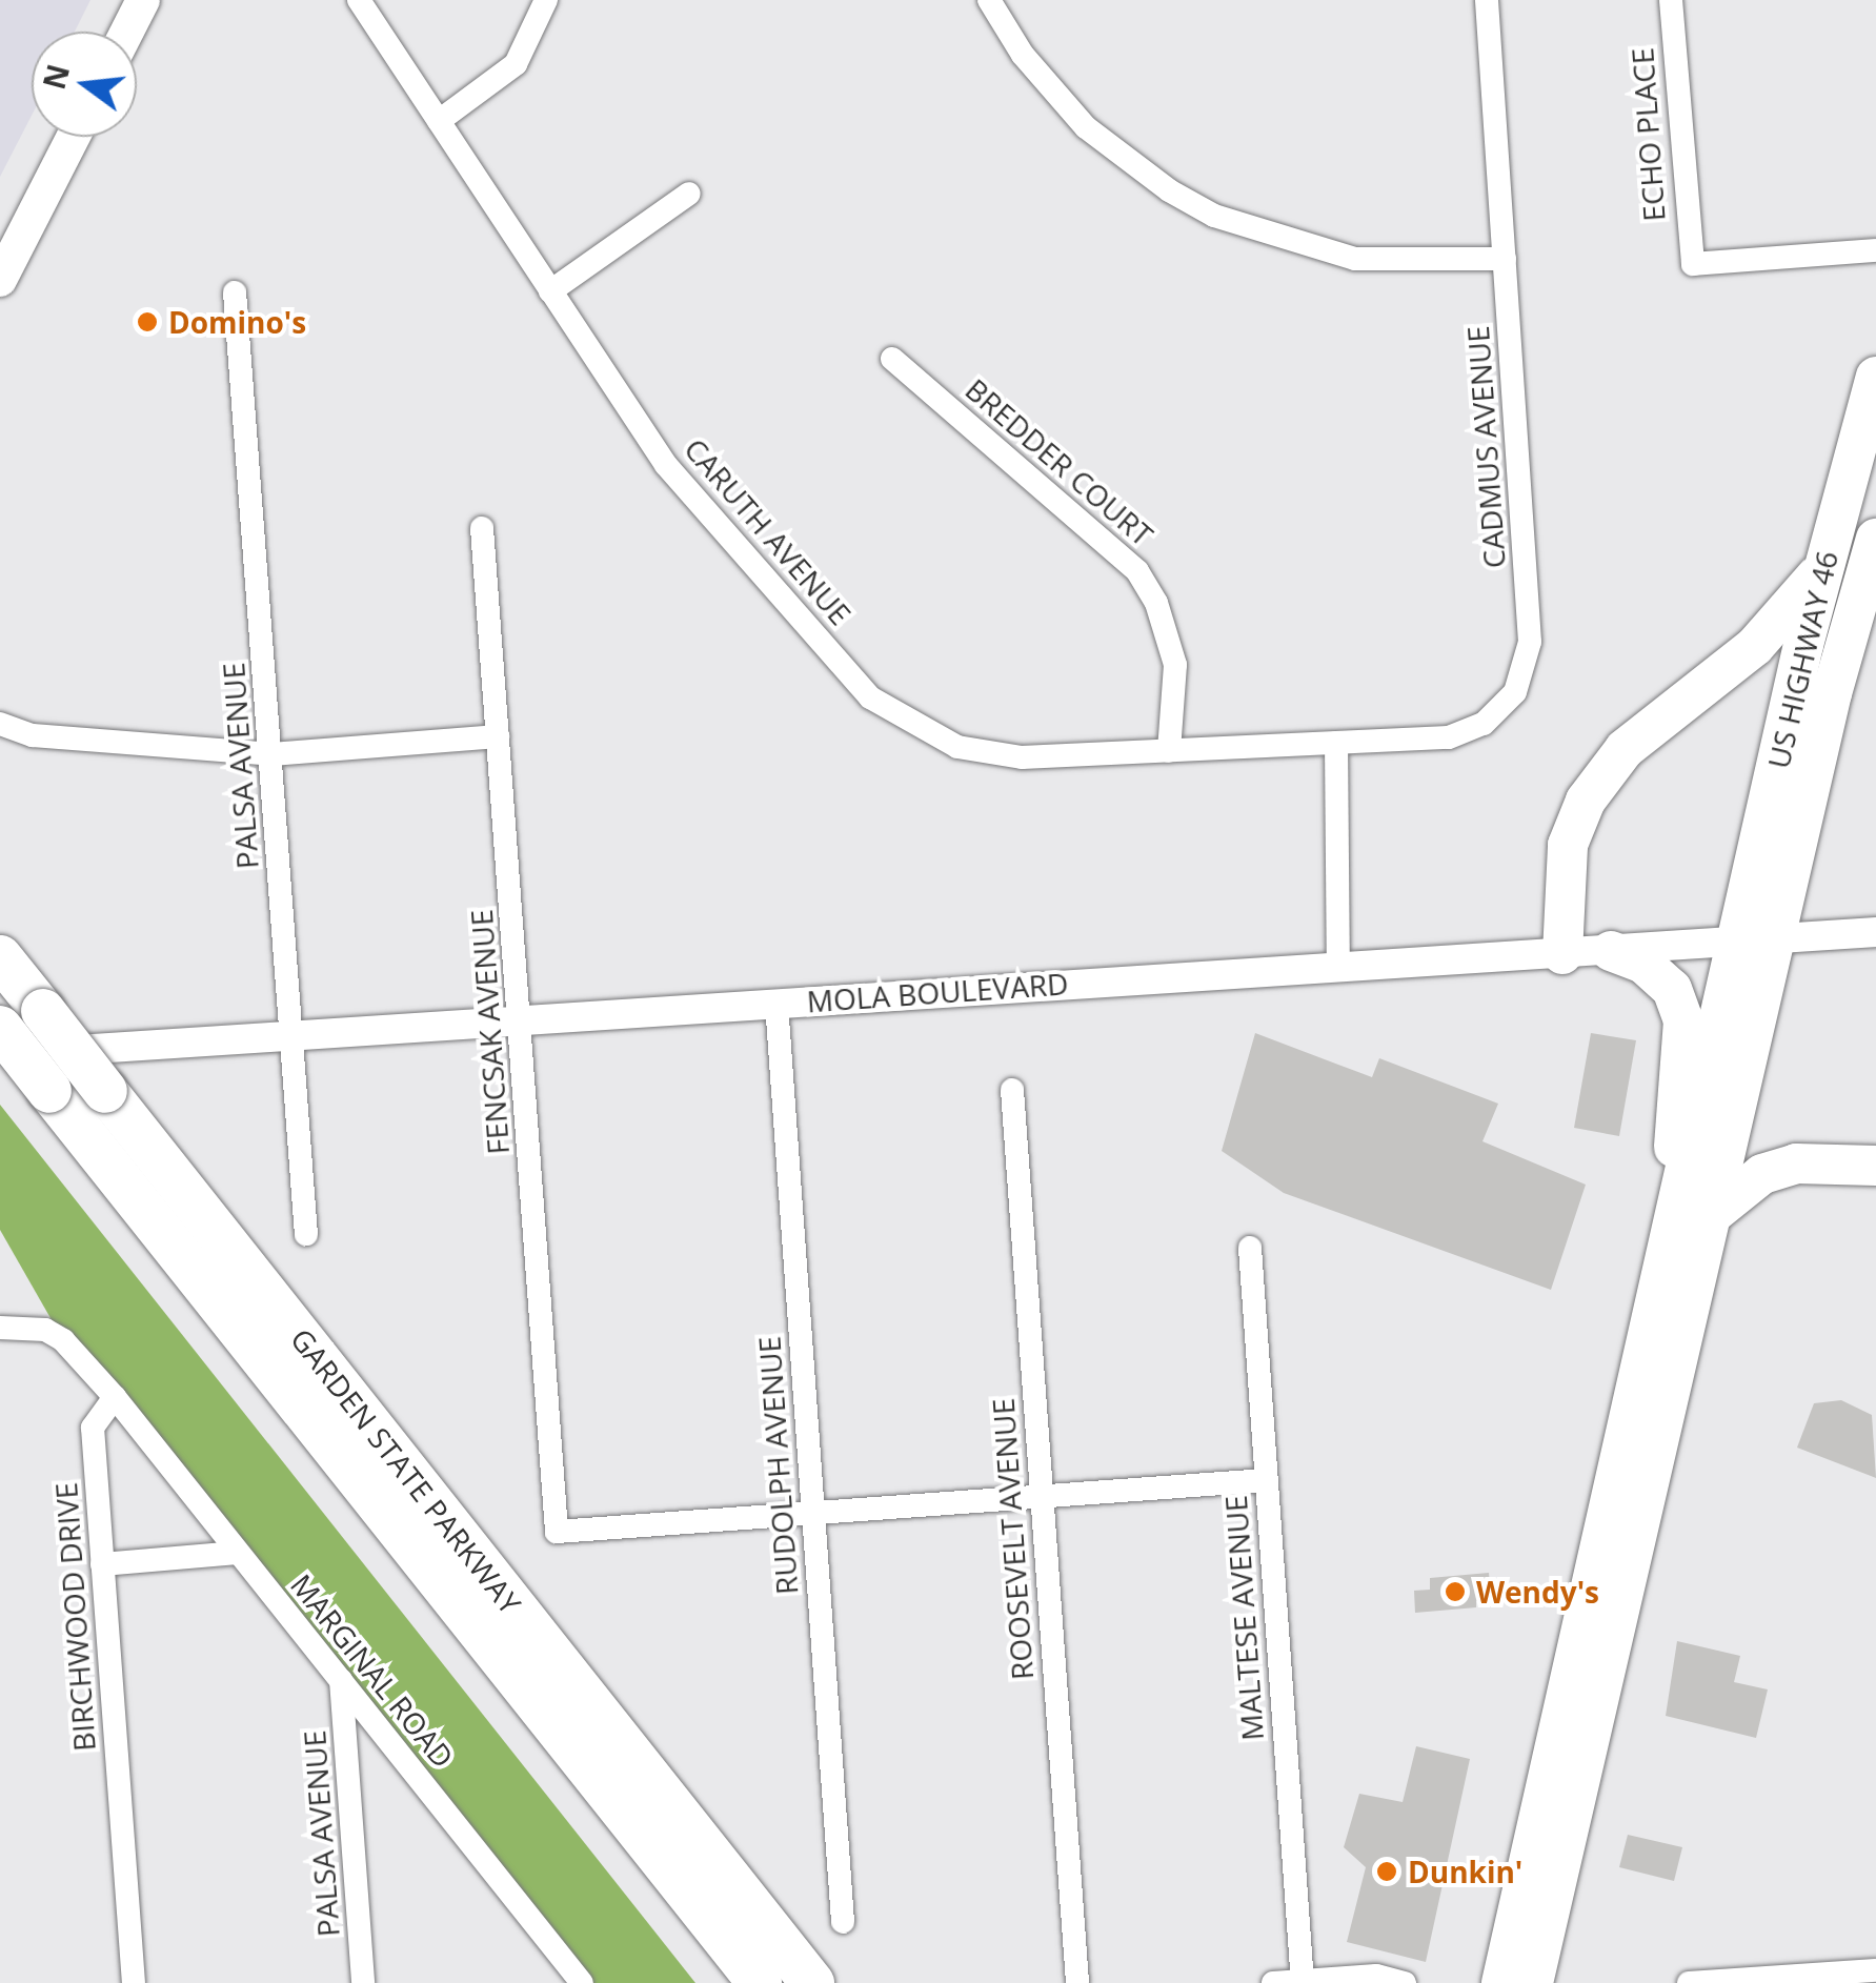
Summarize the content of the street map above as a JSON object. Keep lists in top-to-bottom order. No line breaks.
{"streets":{"highway":["US HIGHWAY 46","GARDEN STATE PARKWAY"],"street":["ECHO PLACE","CADMUS AVENUE","BREDDER COURT","CARUTH AVENUE","PALSA AVENUE","MOLA BOULEVARD","FENCSAK AVENUE","RUDOLPH AVENUE","ROOSEVELT AVENUE","BIRCHWOOD DRIVE","MALTESE AVENUE","MARGINAL ROAD"]},"crossings":[["CADMUS AVENUE","CARUTH AVENUE"],["BREDDER COURT","CARUTH AVENUE"],["US HIGHWAY 46","MOLA BOULEVARD"],["PALSA AVENUE","MOLA BOULEVARD"],["PALSA AVENUE","MARGINAL ROAD"],["MOLA BOULEVARD","FENCSAK AVENUE"],["MOLA BOULEVARD","RUDOLPH AVENUE"],["FENCSAK AVENUE","RUDOLPH AVENUE"],["BIRCHWOOD DRIVE","MARGINAL ROAD"]],"places":["Domino's","Wendy's","Dunkin'"],"north":"left"}
